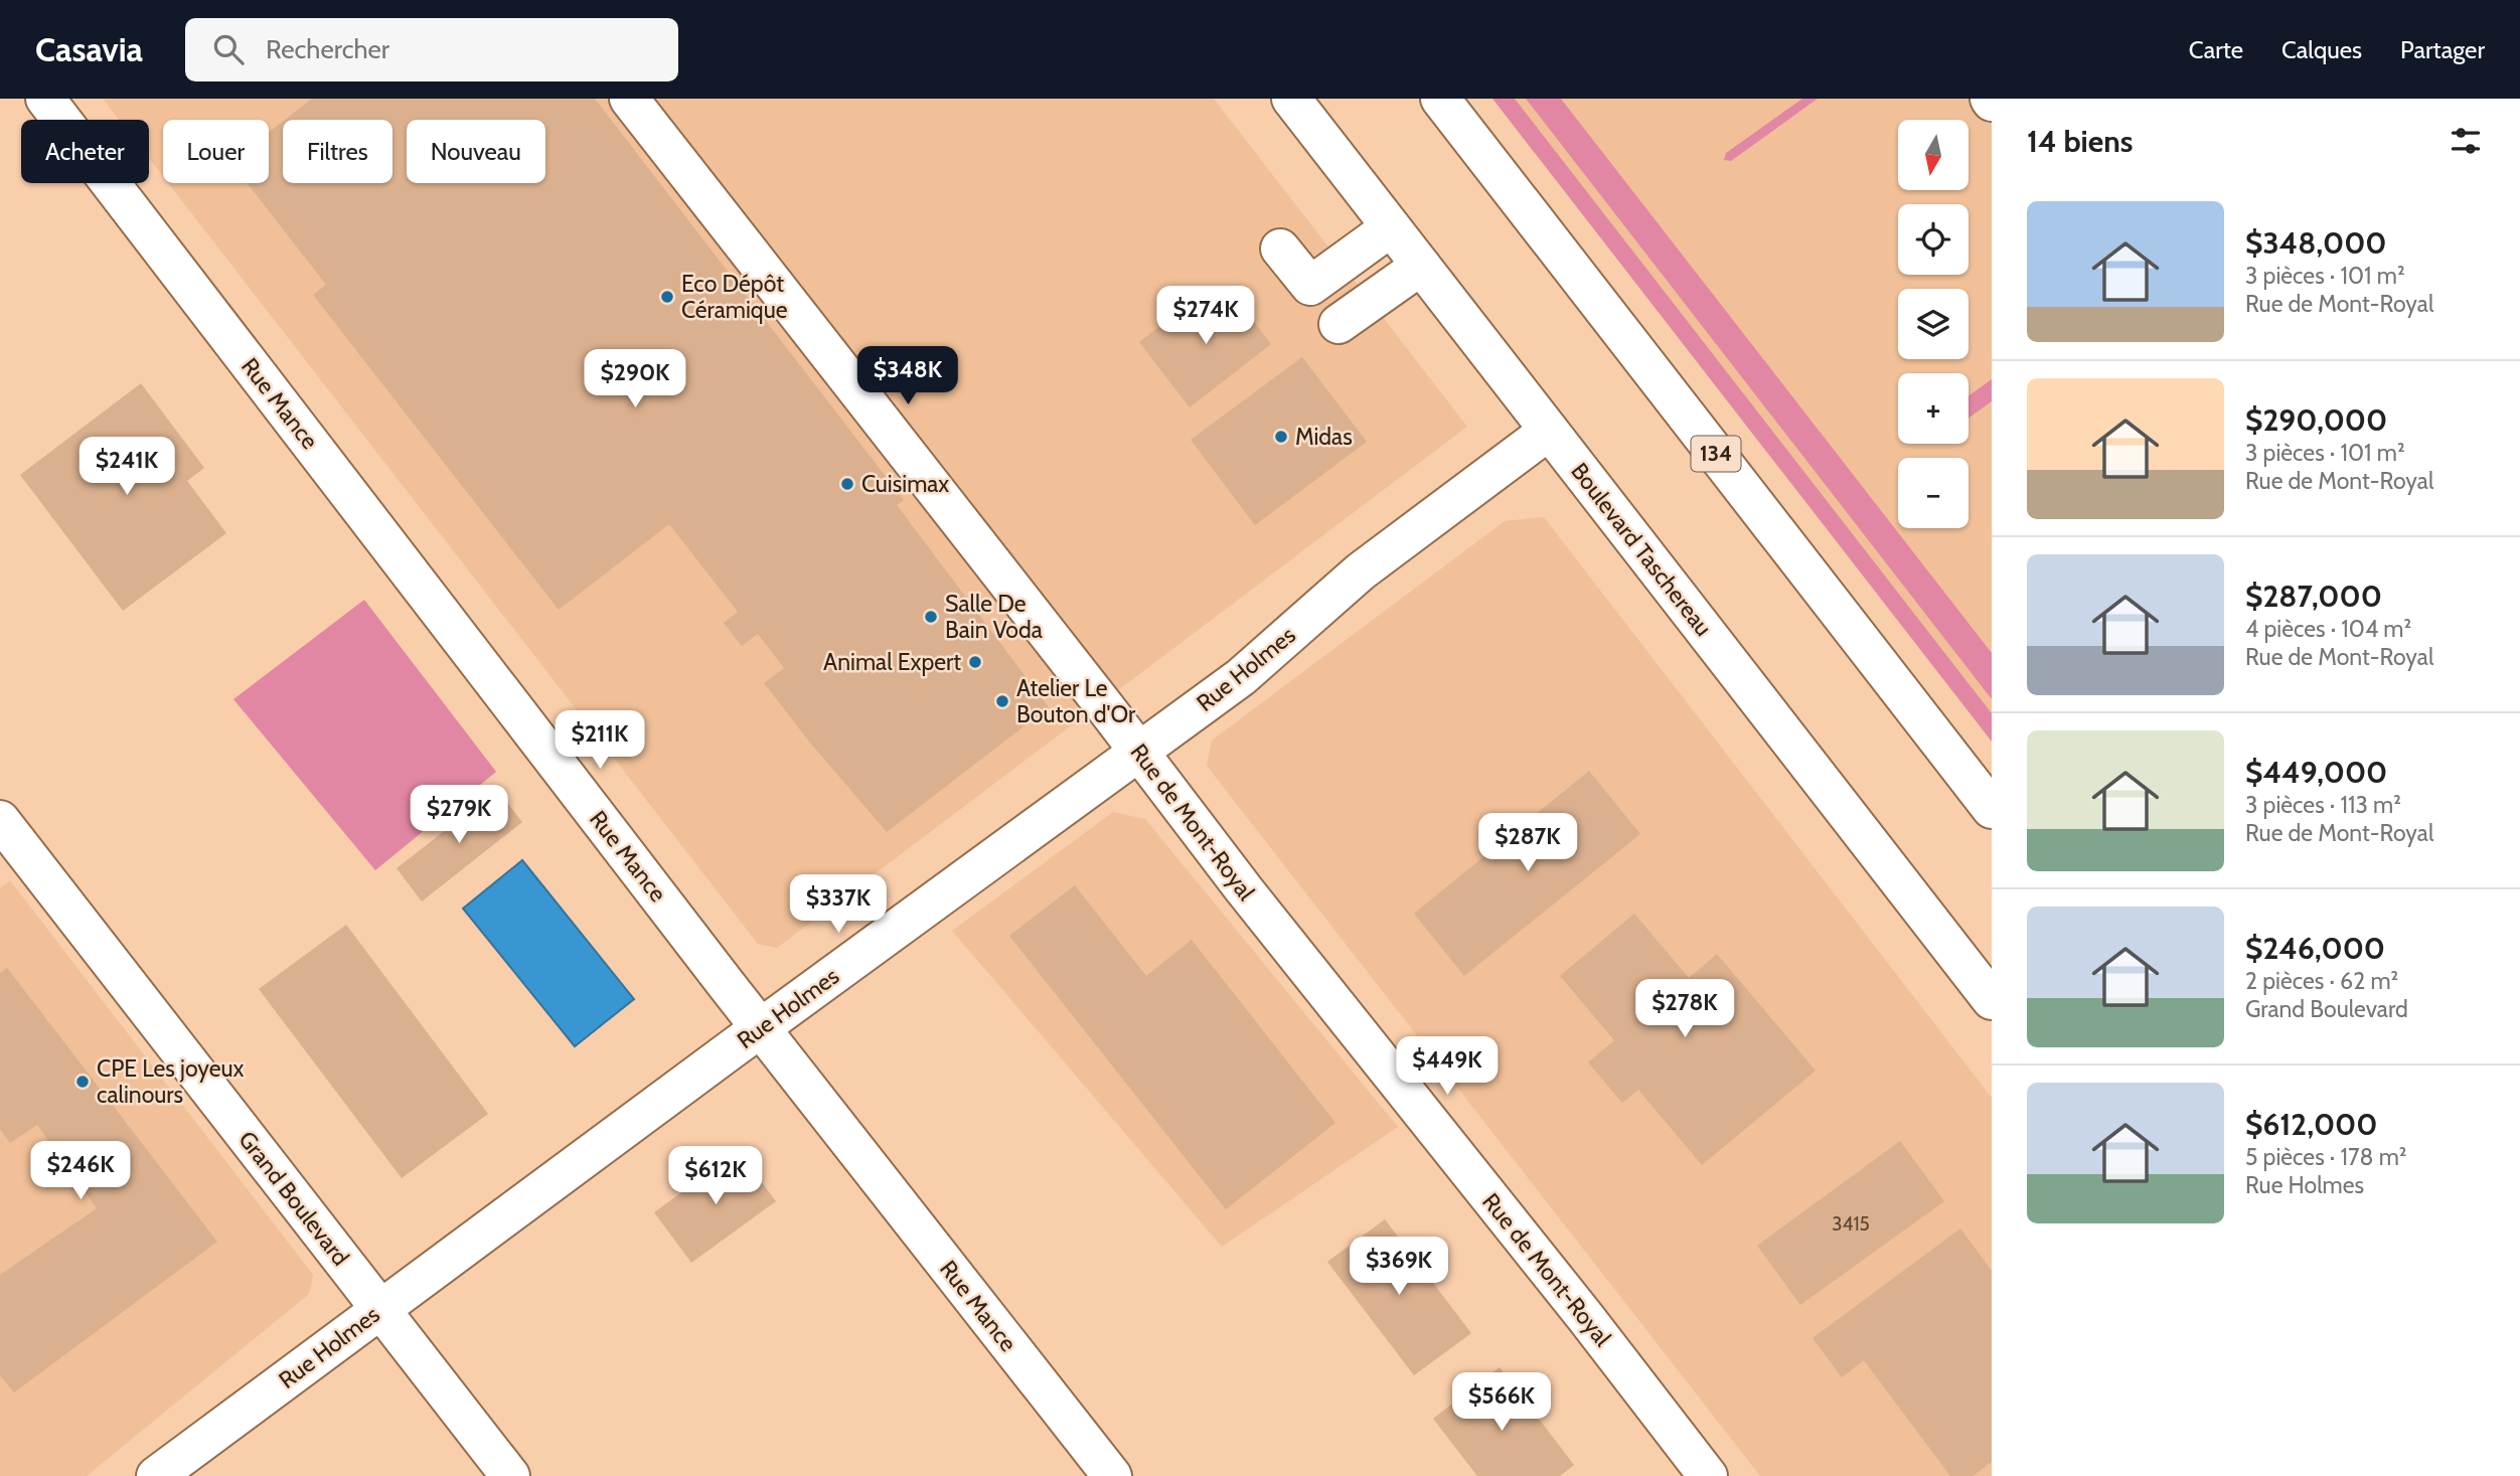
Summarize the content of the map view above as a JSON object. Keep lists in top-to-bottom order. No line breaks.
{"streets":{"street":["Rue Mance","134","Boulevard Taschereau","Rue Holmes","Rue de Mont-Royal","Grand Boulevard"]},"crossings":[["Rue Mance","Rue Holmes"],["Boulevard Taschereau","Rue Holmes"],["Rue Holmes","Rue de Mont-Royal"],["Rue Holmes","Grand Boulevard"]],"places":["Eco Dépôt Céramique","Midas","Cuisimax","Salle De Bain Voda","Animal Expert","Atelier Le Bouton d'Or","CPE Les joyeux calinours"],"house_numbers":["3415"],"north":"bottom","page":{"header":"Casavia","search":"Rechercher","nav":["Carte","Calques","Partager"],"heading":"14 biens","map_buttons":["+","−"],"chip":["Acheter","Louer","Filtres","Nouveau"],"list":[{"name":"$348,000","note":"3 pièces · 101 m² · Rue de Mont-Royal"},{"name":"$290,000","note":"3 pièces · 101 m² · Rue de Mont-Royal"},{"name":"$287,000","note":"4 pièces · 104 m² · Rue de Mont-Royal"},{"name":"$449,000","note":"3 pièces · 113 m² · Rue de Mont-Royal"},{"name":"$246,000","note":"2 pièces · 62 m² · Grand Boulevard"},{"name":"$612,000","note":"5 pièces · 178 m² · Rue Holmes"}],"price":["$274K","$348K","$290K","$241K","$211K","$279K","$287K","$337K","$278K","$449K","$246K","$612K","$369K","$566K"]}}
